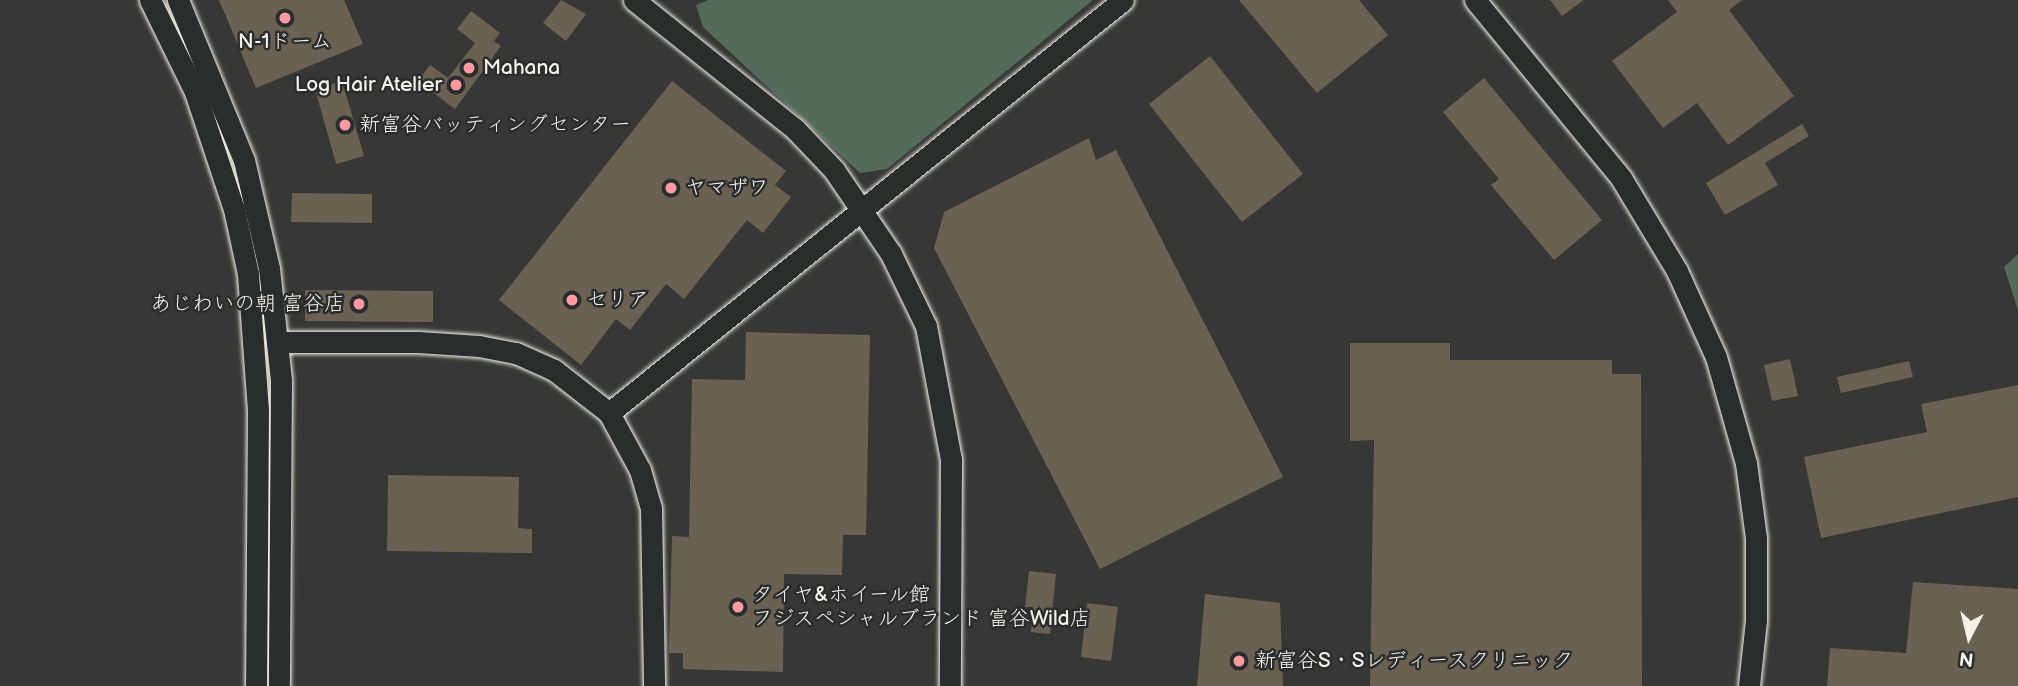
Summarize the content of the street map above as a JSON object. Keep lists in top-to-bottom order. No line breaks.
{"places":["N-1ドーム","Mahana","Log Hair Atelier","新富谷バッティングセンター","ヤマザワ","セリア","あじわいの朝 富谷店","タイヤ&ホイール館 フジスペシャルブランド 富谷Wild店","新富谷S・Sレディースクリニック"],"north":"bottom"}
